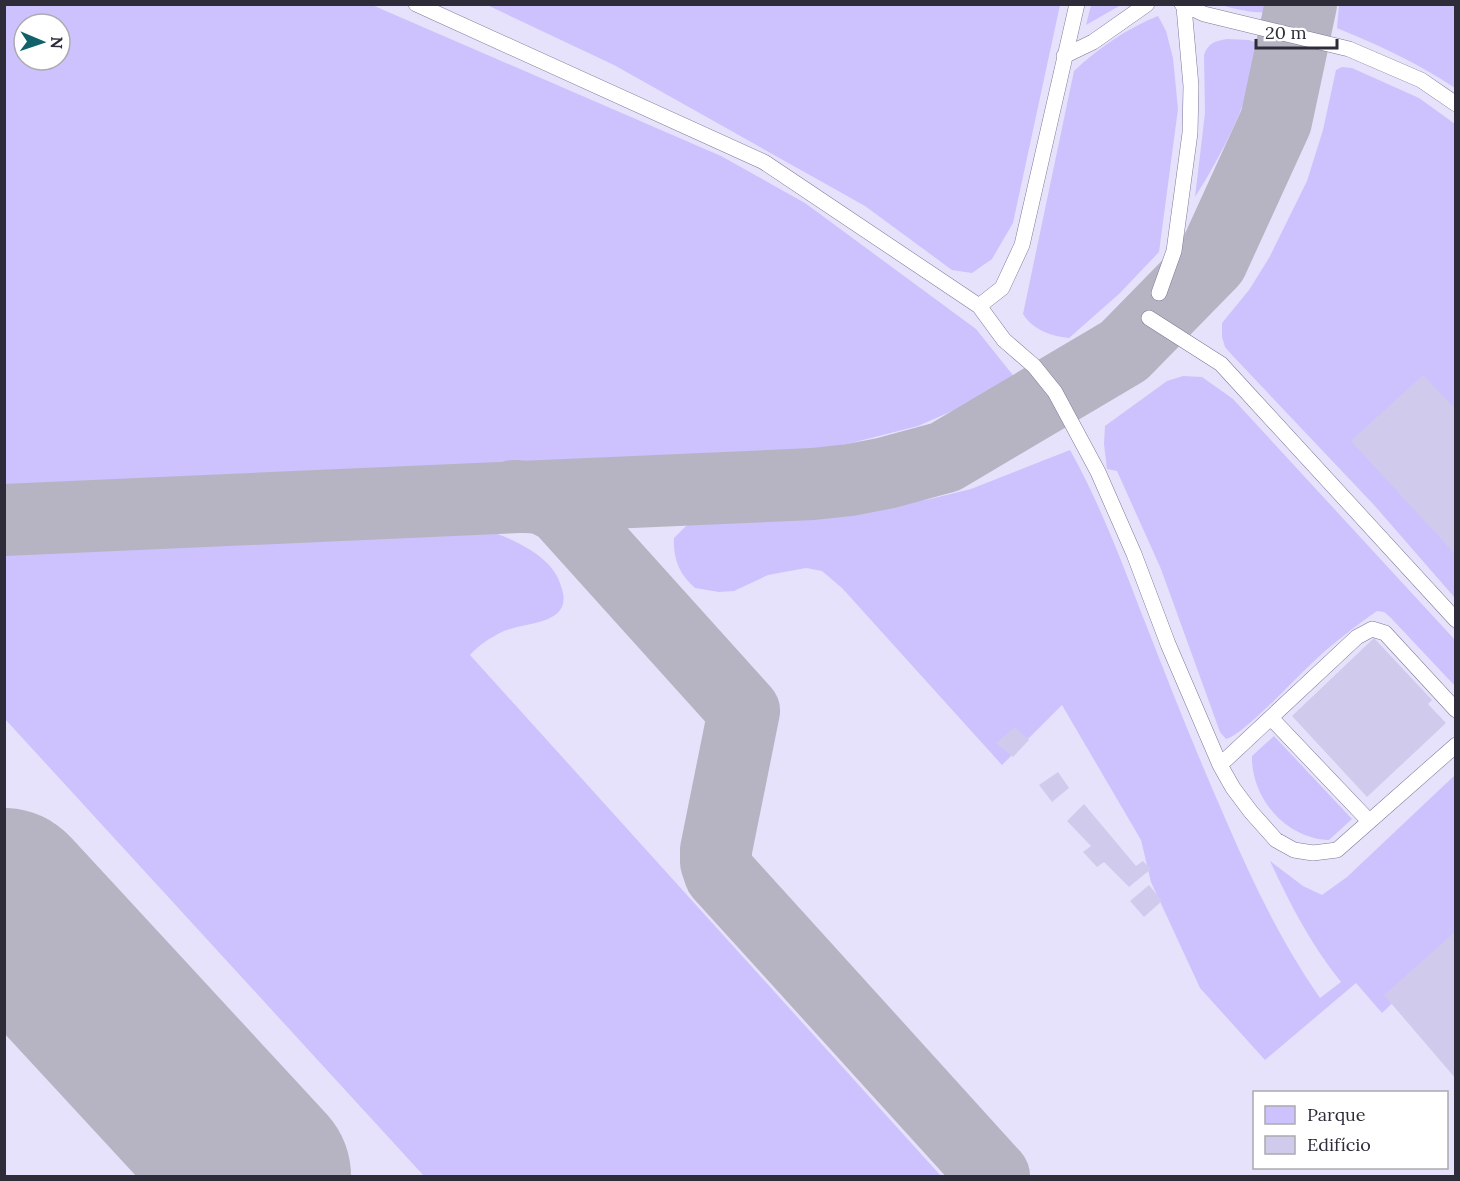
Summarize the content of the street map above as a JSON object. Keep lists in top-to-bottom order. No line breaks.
{"legend":["Parque","Edifício"],"scale_bar":"20 m","north":"right"}
